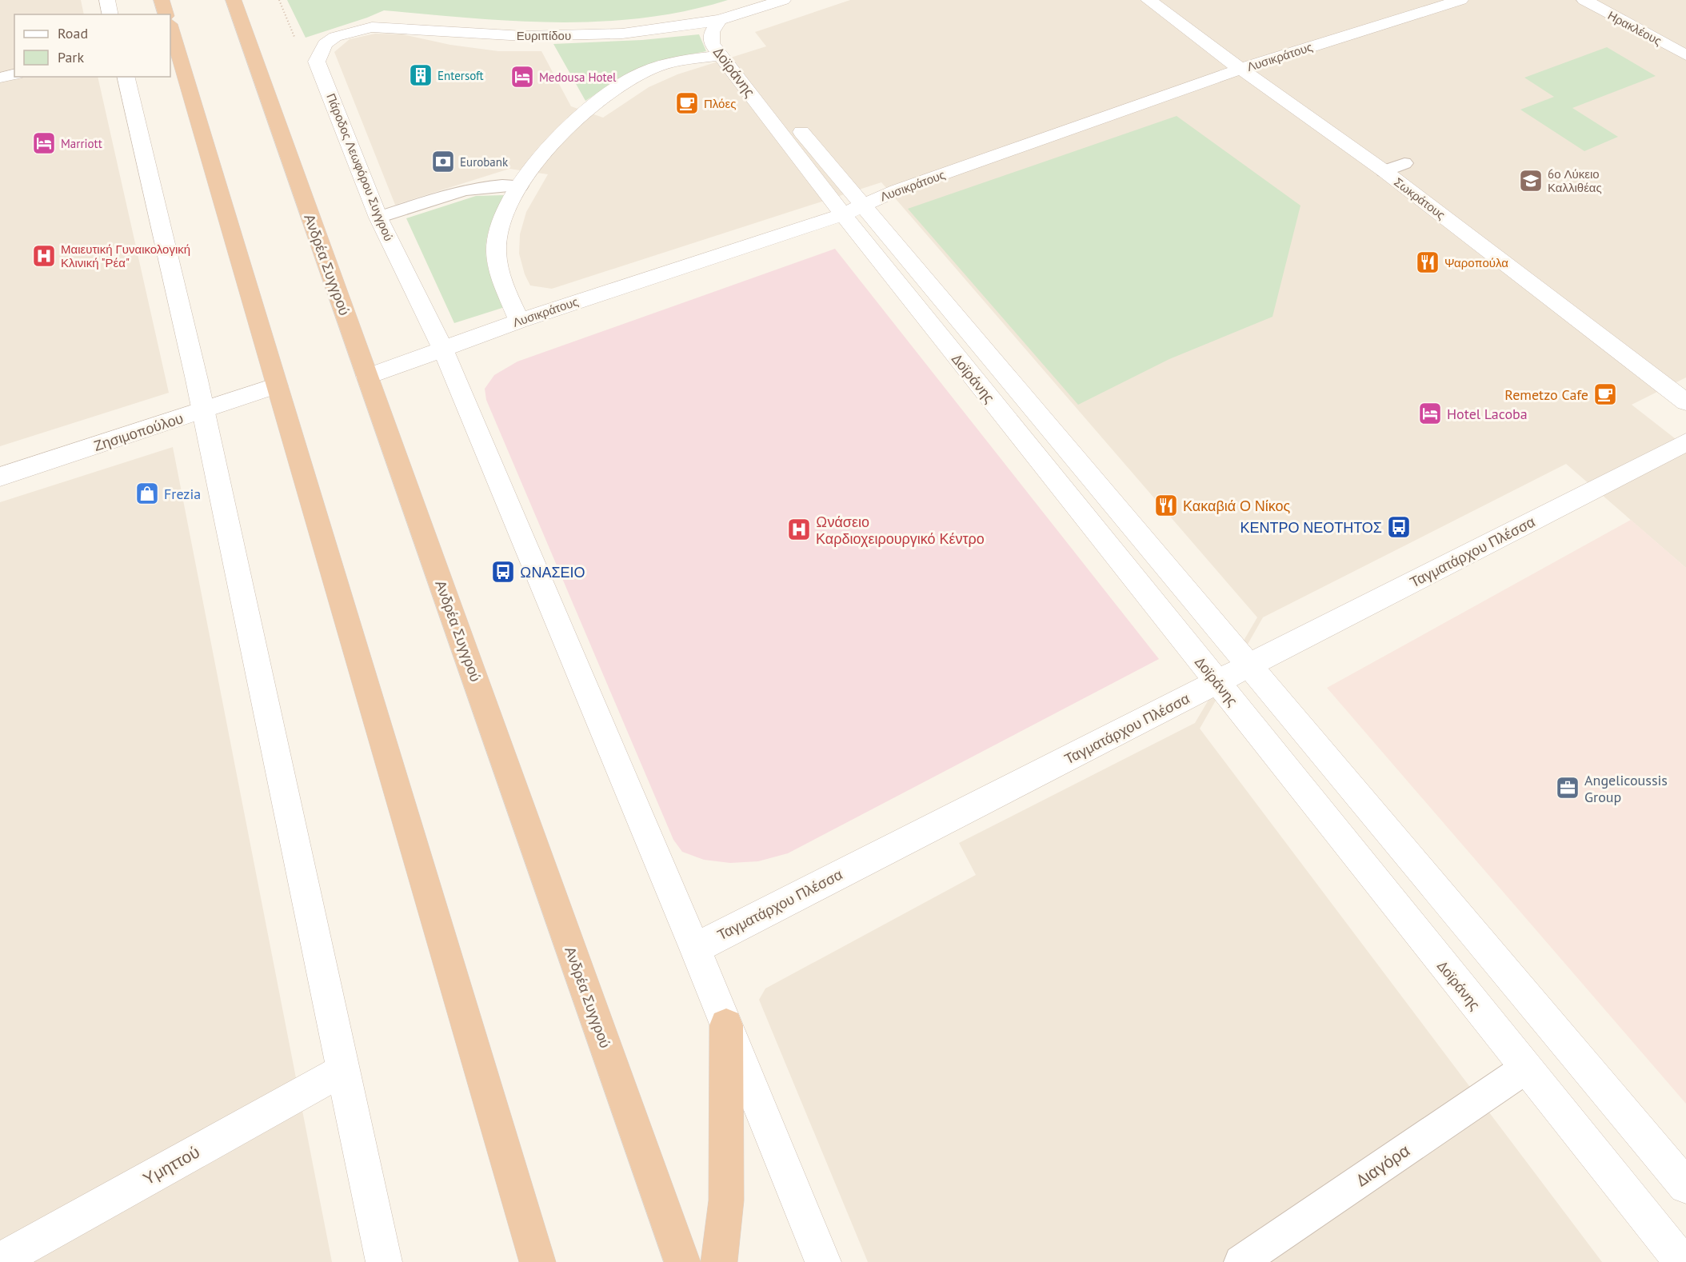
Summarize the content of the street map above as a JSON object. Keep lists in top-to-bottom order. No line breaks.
{"streets":{"highway":["Ανδρέα Συγγρού"],"street":["Ηρακλέους","Ευριπίδου","Λυσικράτους","Δοϊράνης","Πάροδος Λεωφόρου Συγγρού","Σωκράτους","Ζησιμοπούλου","Ταγματάρχου Πλέσσα","Υμηττού"],"lane":["Διαγόρα"]},"crossings":[["Ευριπίδου","Δοϊράνης"],["Ευριπίδου","Πάροδος Λεωφόρου Συγγρού"],["Λυσικράτους","Δοϊράνης"],["Λυσικράτους","Πάροδος Λεωφόρου Συγγρού"],["Λυσικράτους","Σωκράτους"],["Λυσικράτους","Ανδρέα Συγγρού"],["Δοϊράνης","Ταγματάρχου Πλέσσα"],["Δοϊράνης","Διαγόρα"]],"places":{"building":["Entersoft"],"hotel":["Medousa Hotel","Marriott","Hotel Lacoba"],"cafe":["Πλόες","Remetzo Cafe"],"bank":["Eurobank"],"school or university":["6ο Λύκειο Καλλιθέας"],"hospital":["Μαιευτική Γυναικολογική Κλινική \"Ρέα\"","Ωνάσειο Καρδιοχειρουργικό Κέντρο"],"restaurant":["Ψαροπούλα","Κακαβιά Ο Νίκος"],"shop":["Frezia"],"bus stop":["ΚΕΝΤΡΟ ΝΕΟΤΗΤΟΣ","ΩΝΑΣΕΙΟ"],"office":["Angelicoussis Group"]},"legend":["Road","Park"]}
